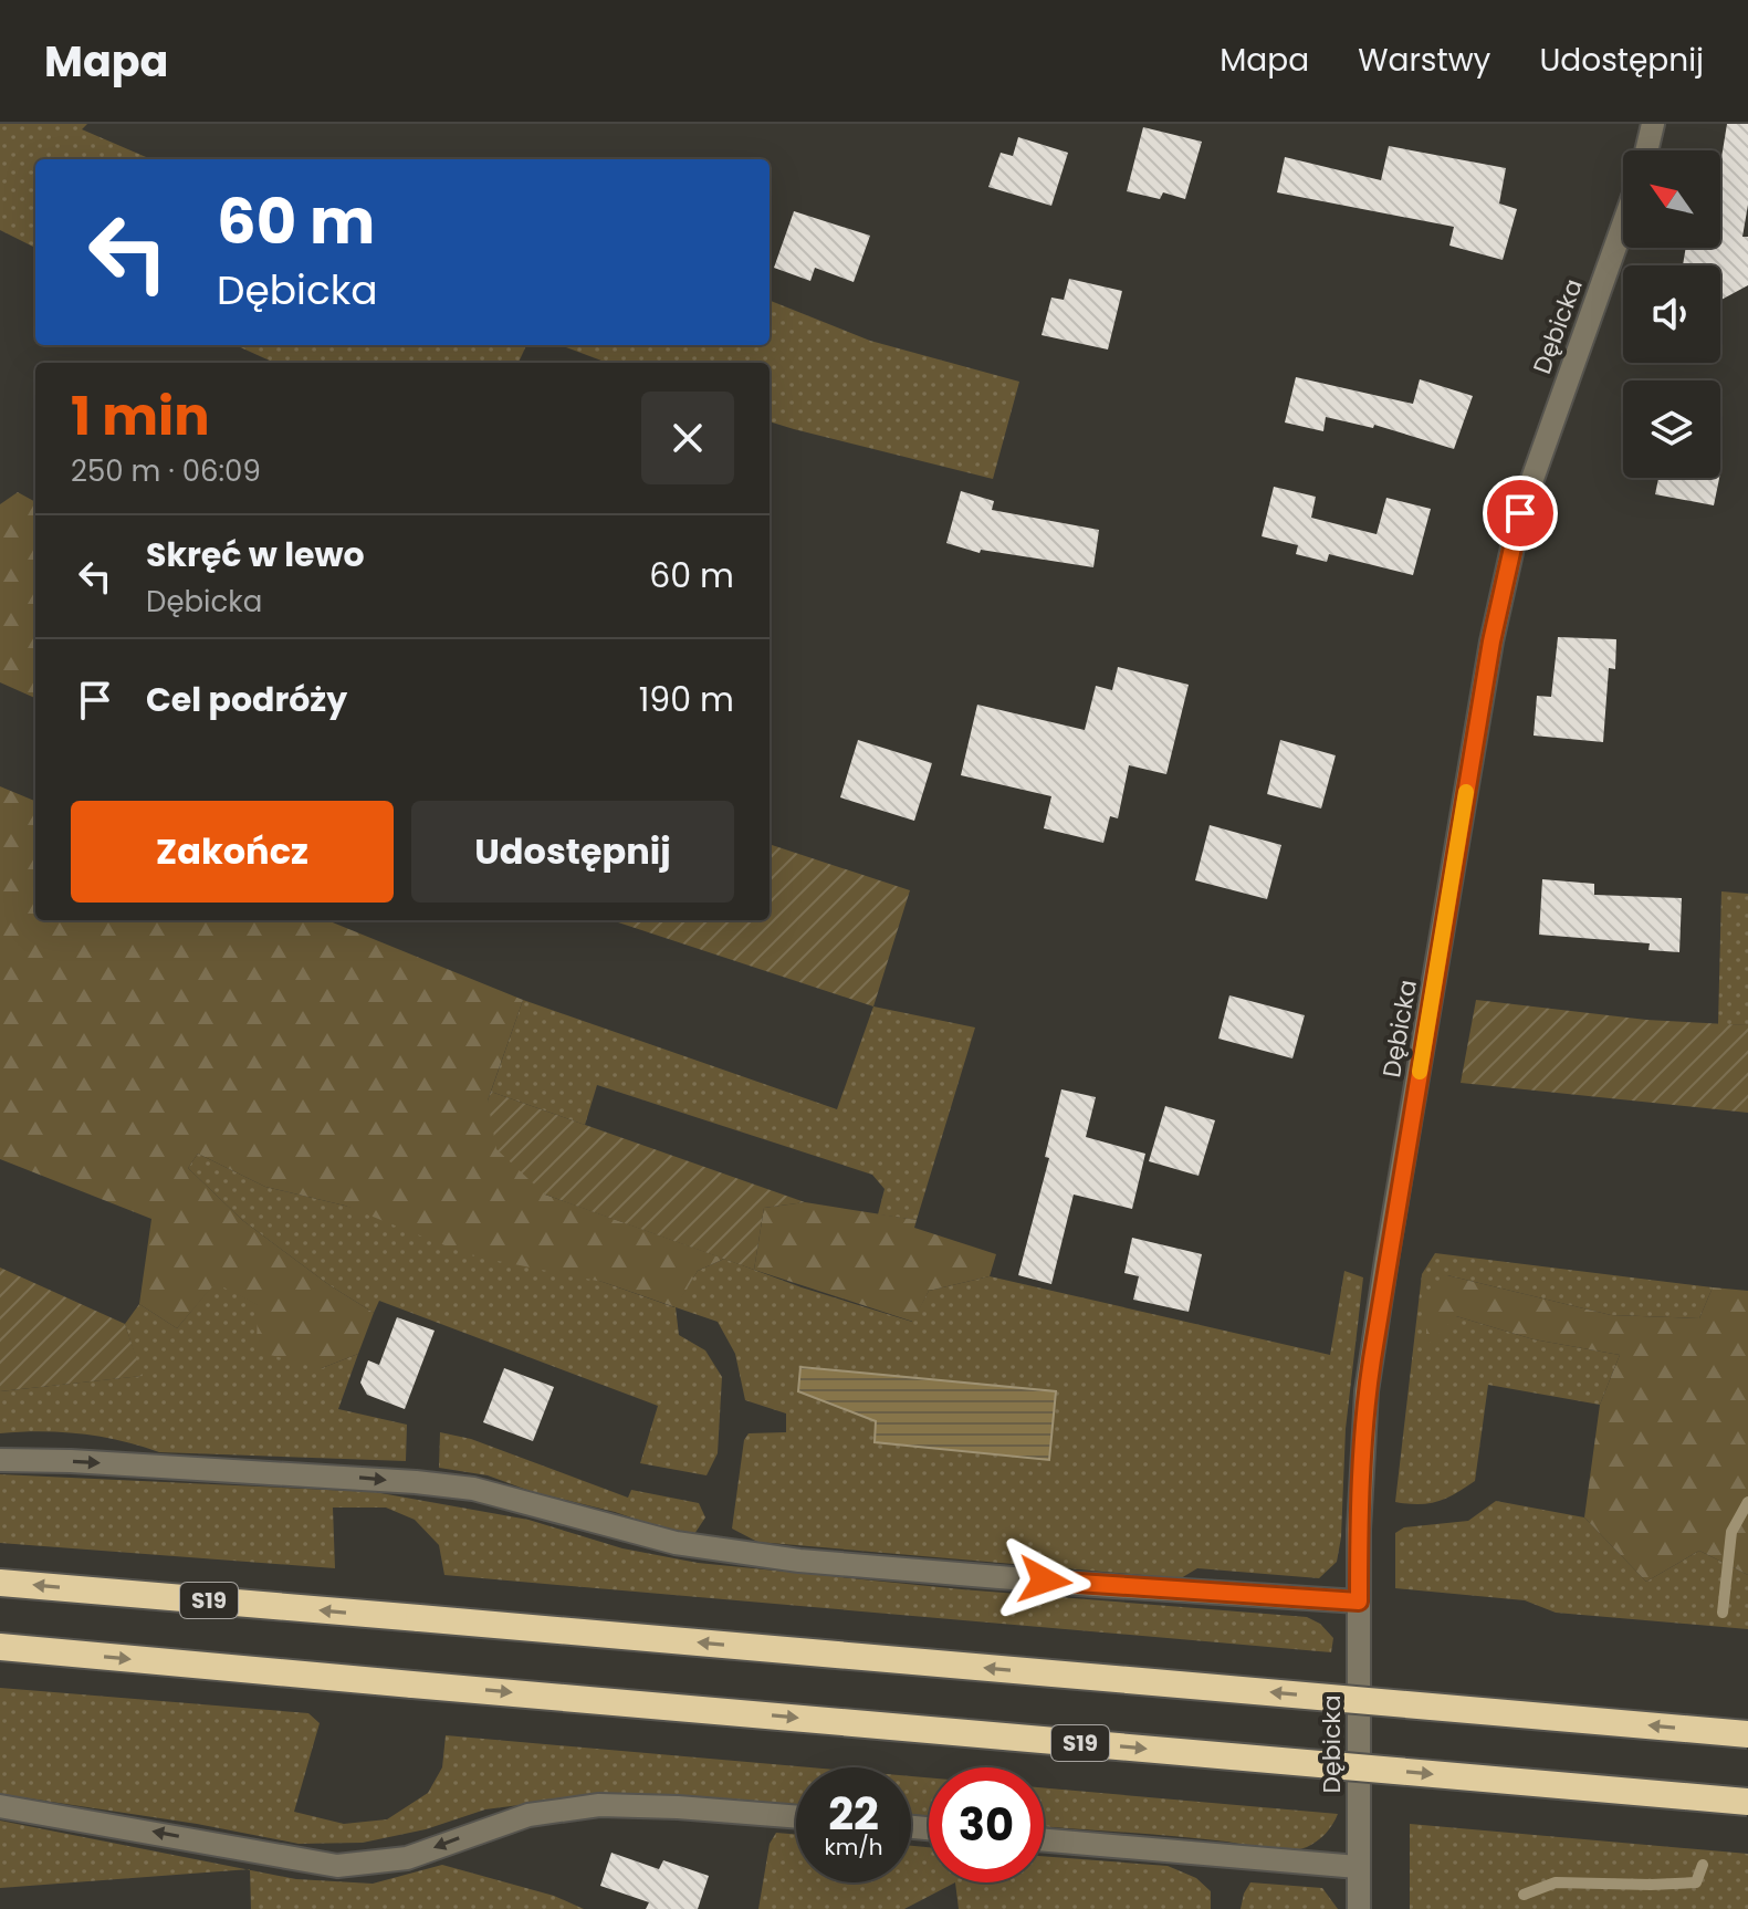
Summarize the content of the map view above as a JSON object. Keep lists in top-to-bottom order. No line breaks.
{"streets":{"highway":["S19"],"street":["Dębicka"]},"north":"top left","page":{"header":"Mapa","nav":["Mapa","Warstwy","Udostępnij"],"turn":["60 m","Dębicka"],"heading":["1 min","250 m · 06:09"],"list":[{"name":"Skręć w lewo","note":"Dębicka","value":"60 m"},{"name":"Cel podróży","value":"190 m"}],"buttons":["Zakończ","Udostępnij"],"speed":"22 km/h","limit":"30"}}
